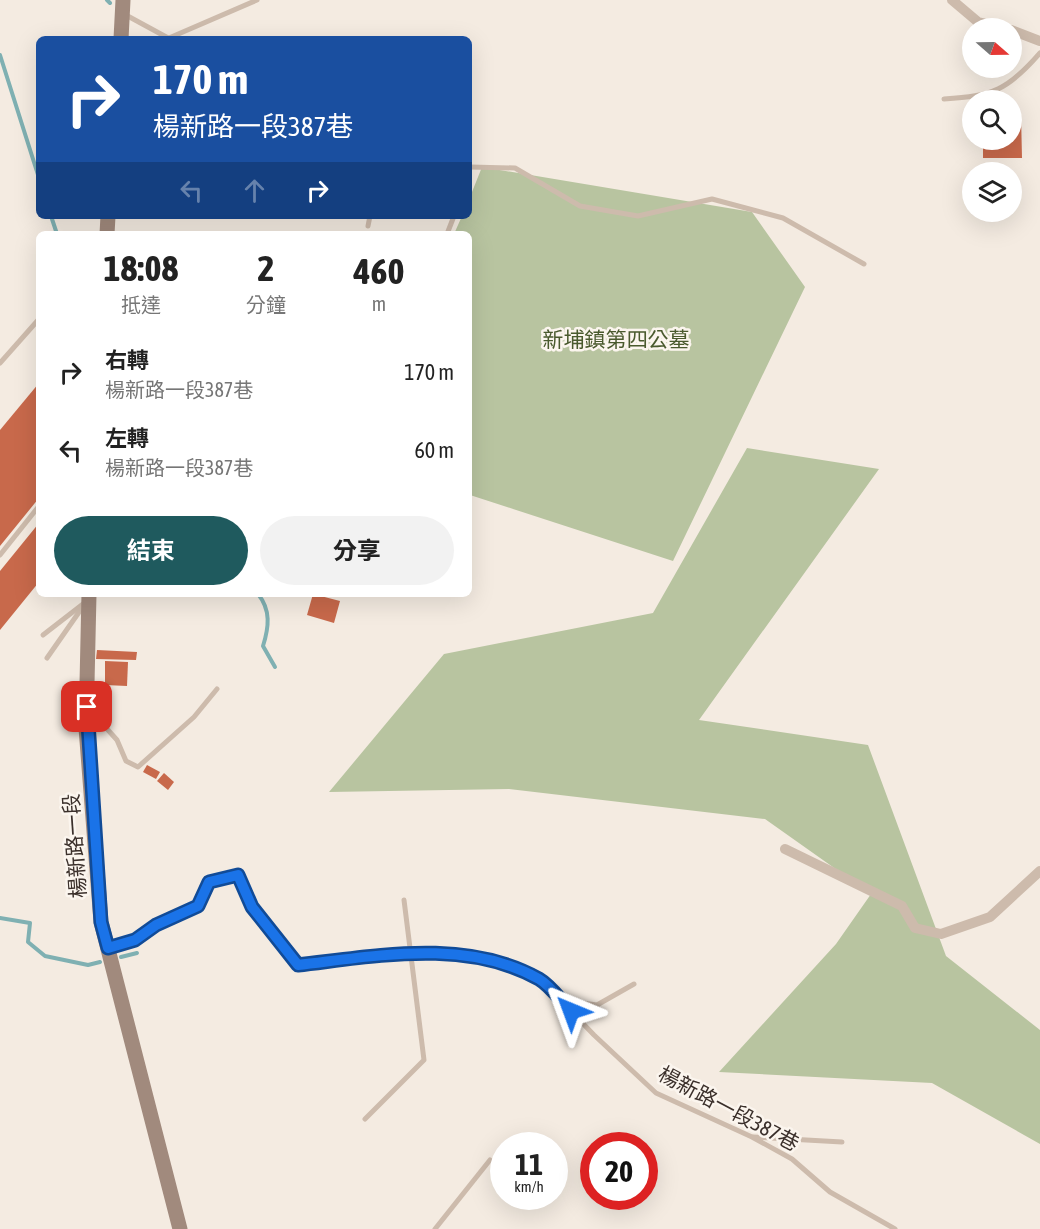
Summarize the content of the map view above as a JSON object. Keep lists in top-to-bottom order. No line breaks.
{"streets":{"main road":["楊新路一段"],"lane":["楊新路一段387巷"]},"crossings":[["楊新路一段","楊新路一段387巷"]],"parks":["新埔鎮第四公墓"],"north":"right","page":{"turn":["170 m","楊新路一段387巷"],"eta":["18:08","抵達","2","分鐘","460","m"],"list":[{"name":"右轉","note":"楊新路一段387巷","value":"170 m"},{"name":"左轉","note":"楊新路一段387巷","value":"60 m"}],"buttons":["結束","分享"],"speed":"11 km/h","limit":"20"}}
